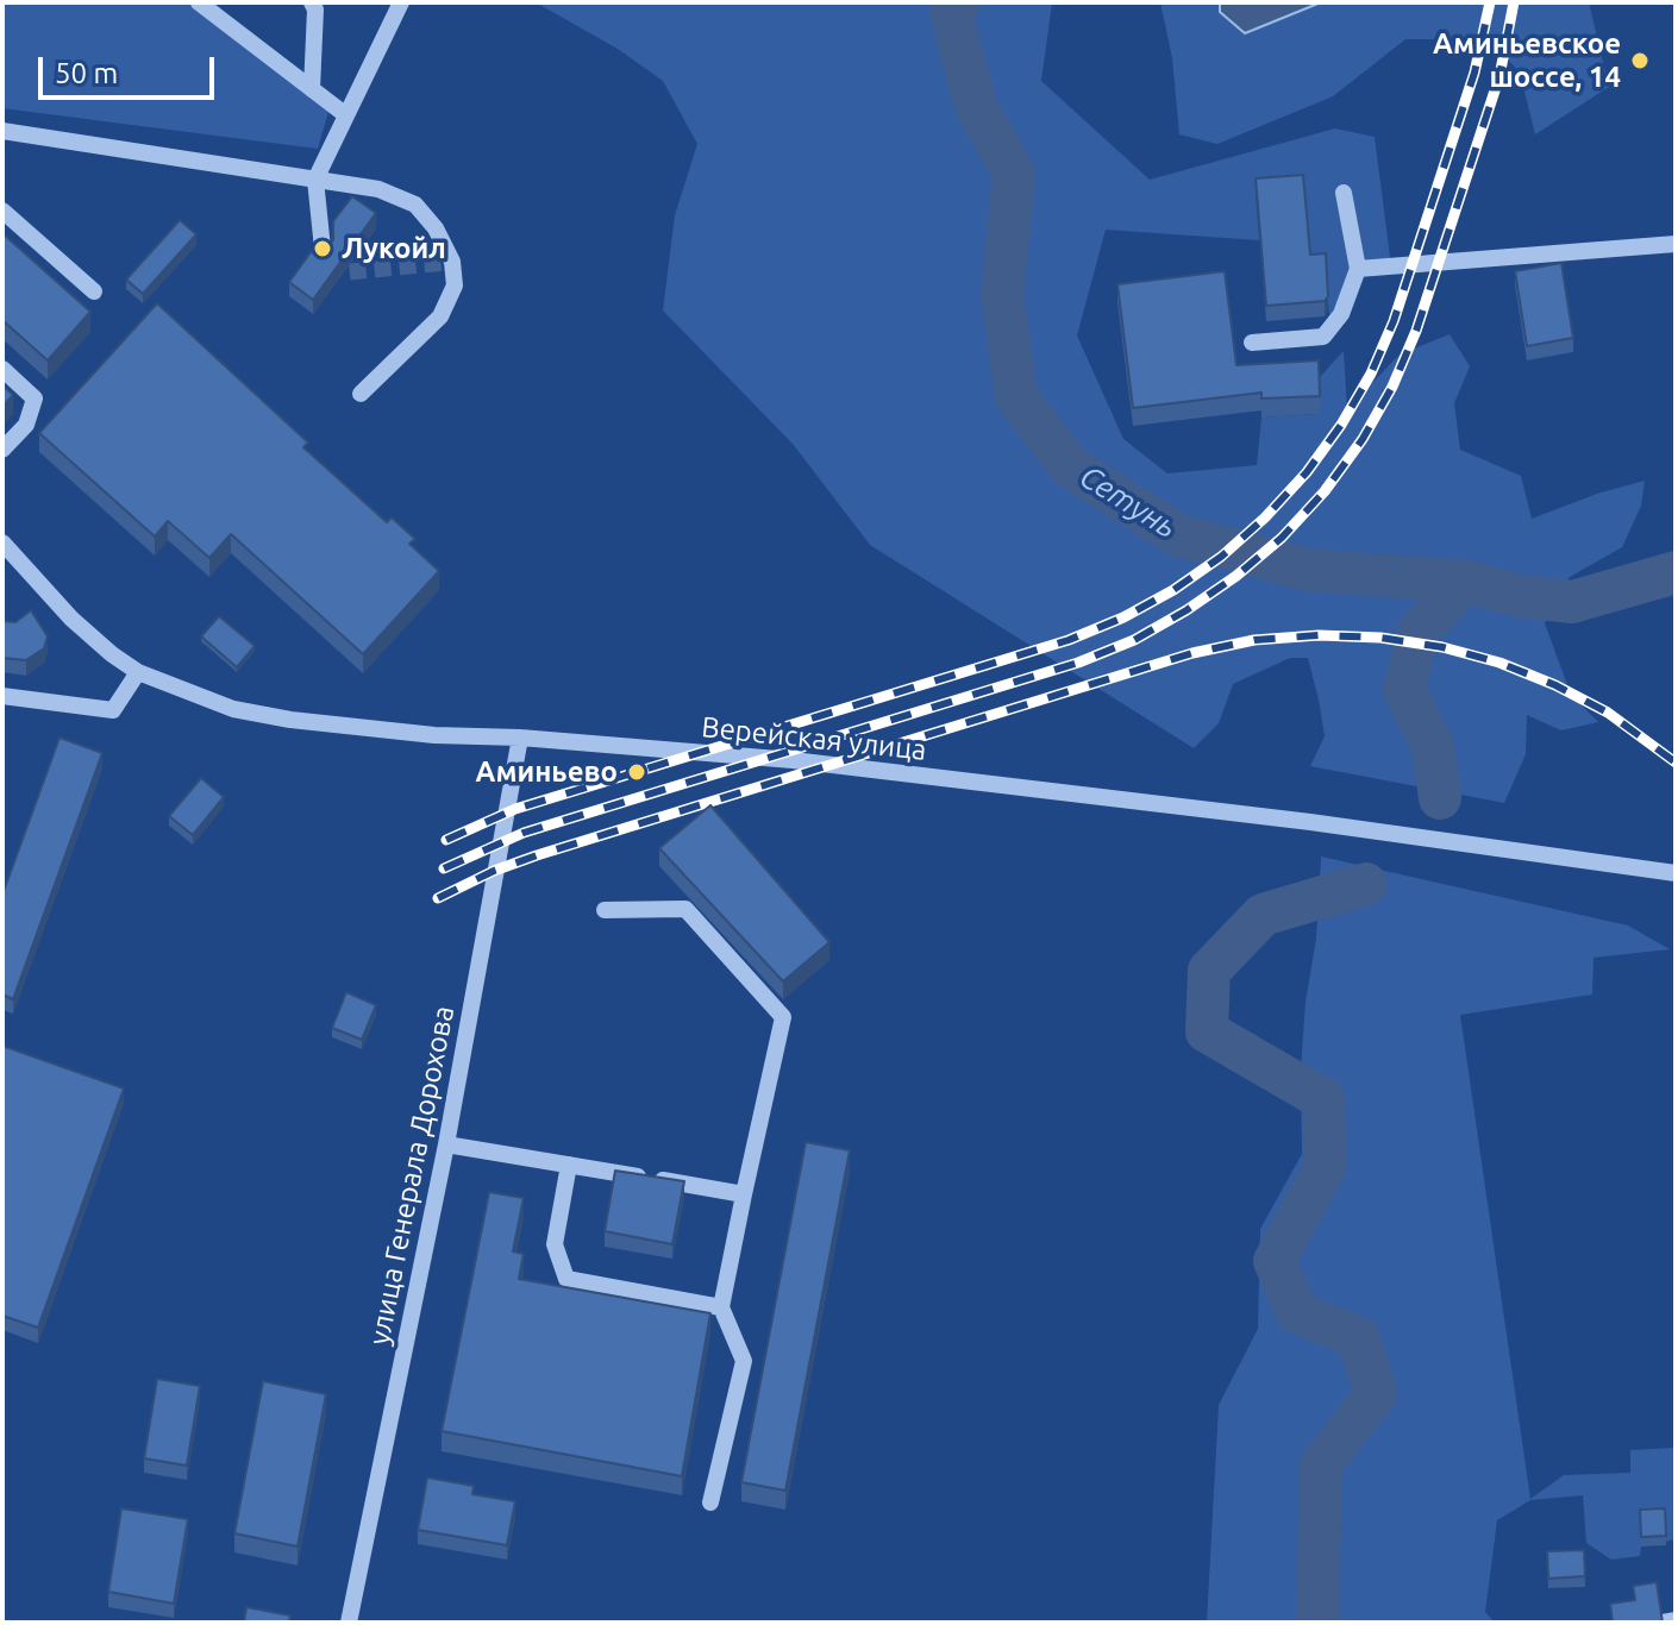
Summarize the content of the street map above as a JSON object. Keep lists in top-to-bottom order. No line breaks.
{"streets":{"street":["Верейская улица","улица Генерала Дорохова"]},"crossings":[["Верейская улица","улица Генерала Дорохова"]],"water":["Сетунь"],"places":["Аминьевское шоссе, 14","Лукойл","Аминьево"],"scale_bar":"50 m"}
